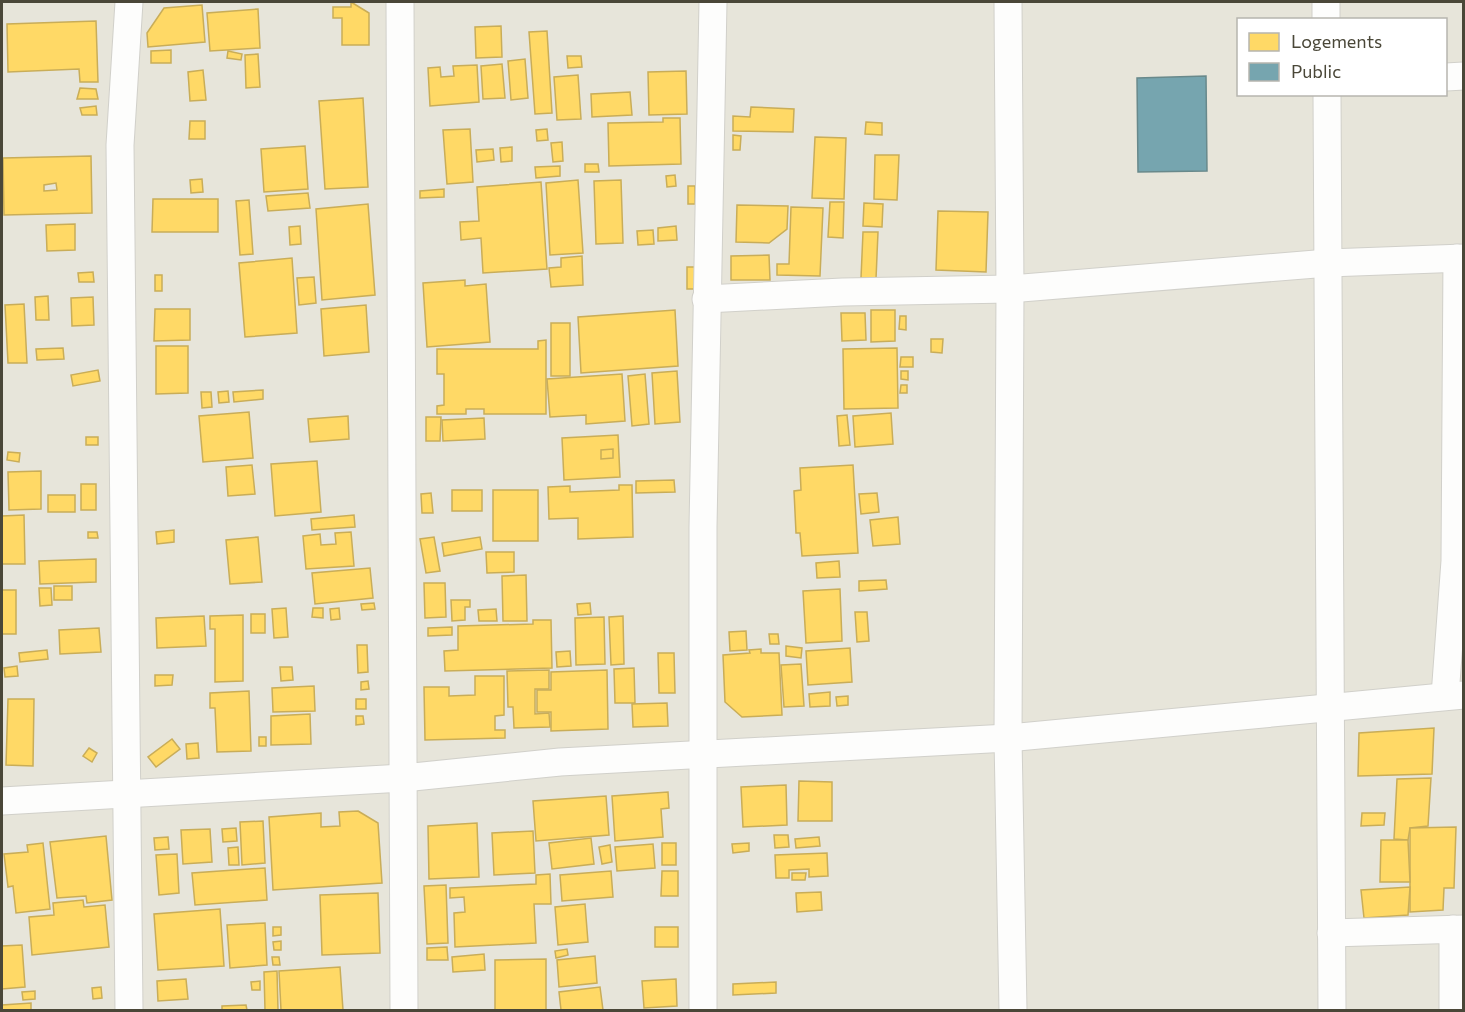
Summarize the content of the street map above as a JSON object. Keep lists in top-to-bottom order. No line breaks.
{"legend":["Logements","Public"]}
